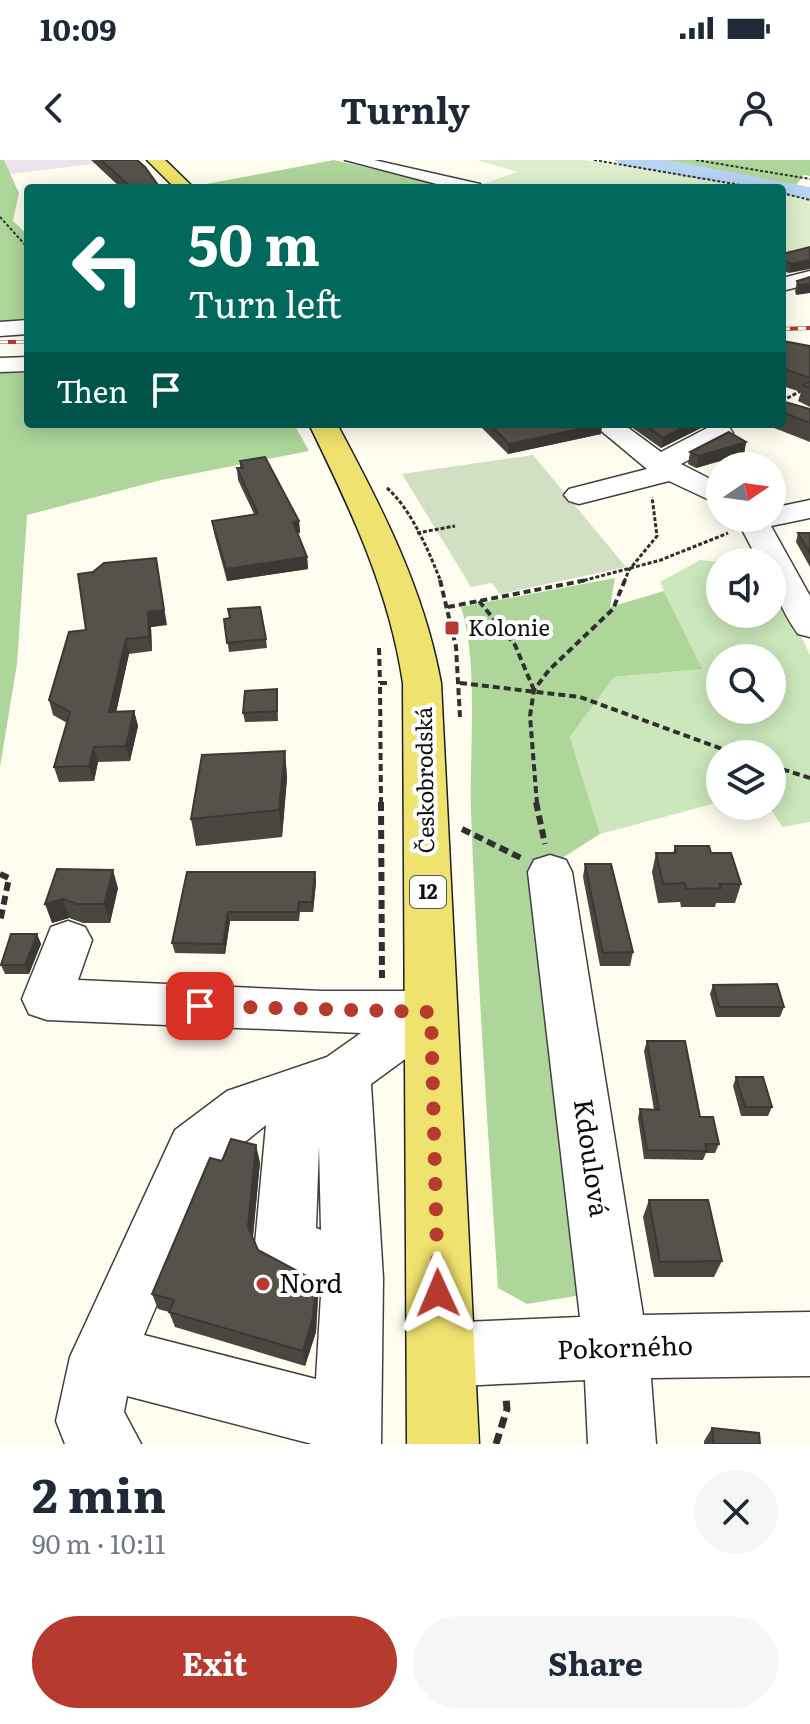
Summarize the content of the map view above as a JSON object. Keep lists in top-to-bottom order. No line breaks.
{"streets":{"main road":["Českobrodská","12"],"street":["Kdoulová","Pokorného"]},"crossings":[["Českobrodská","Pokorného"],["Kdoulová","Pokorného"]],"places":{"transit":["Kolonie"],"other":["Nord"]},"north":"right","page":{"status":"10:09","header":"Turnly","turn":["50 m","Turn left"],"then":"Then","heading":["2 min","90 m · 10:11"],"buttons":["Exit","Share"]}}
